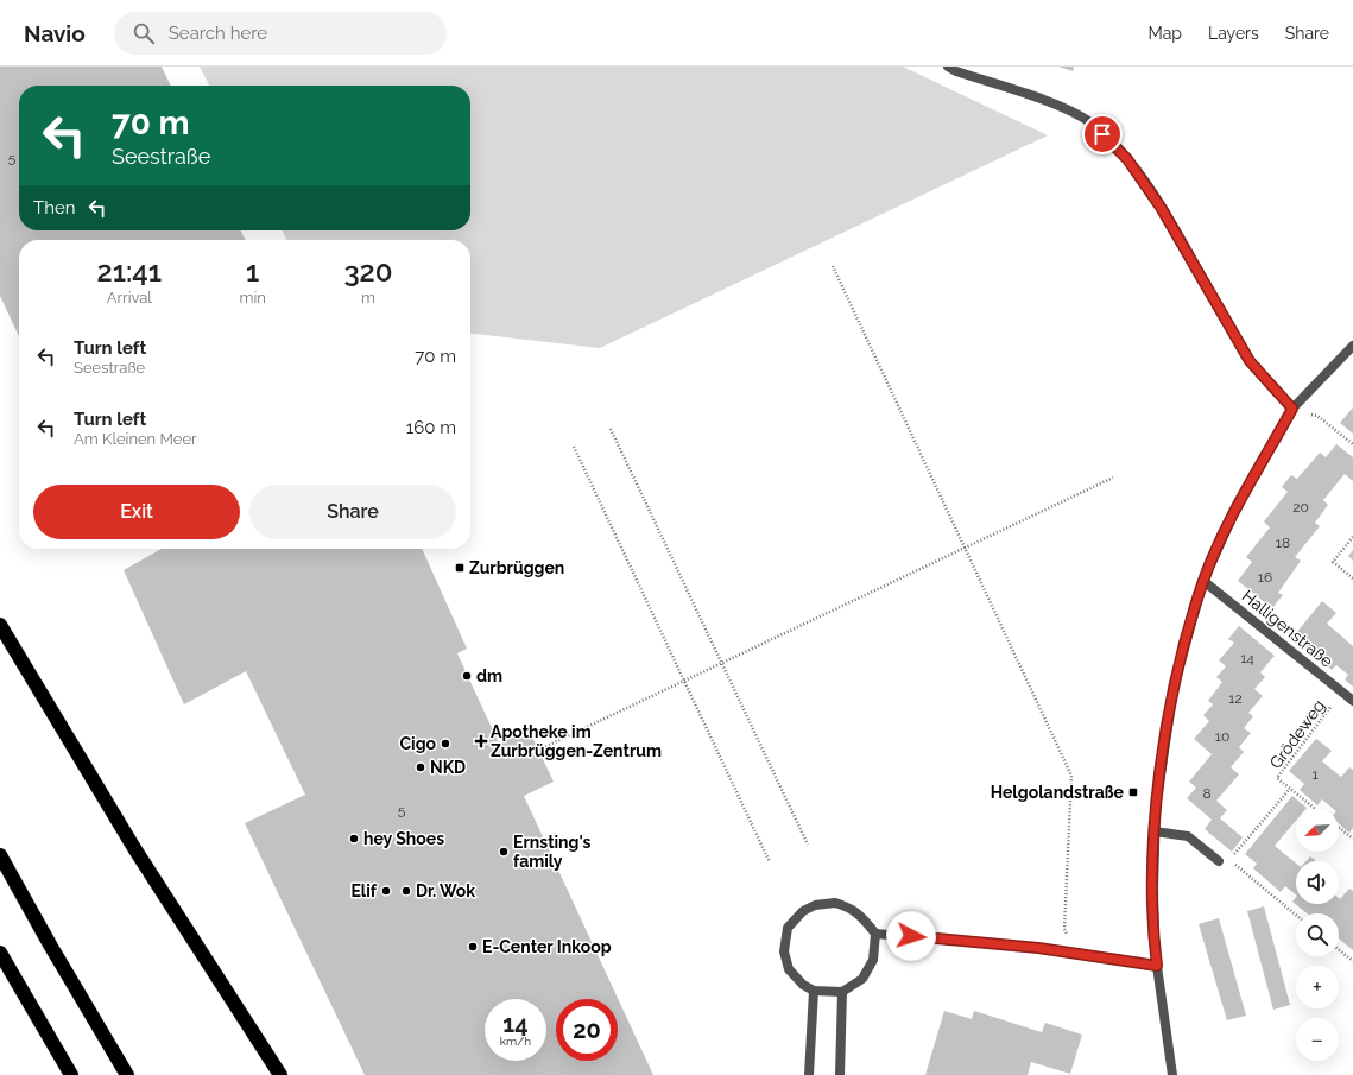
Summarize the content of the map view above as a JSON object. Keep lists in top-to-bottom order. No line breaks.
{"streets":{"street":["Halligenstraße"],"path":["Grödeweg"]},"crossings":[["Halligenstraße","Grödeweg"]],"places":{"transit":["Zurbrüggen","Helgolandstraße"],"other":["dm","Cigo","NKD","hey Shoes","Ernsting's family","Elif","Dr. Wok","E-Center Inkoop"],"health":["Apotheke im Zurbrüggen-Zentrum"]},"house_numbers":["5","20","18","16","14","12","10","1","8","5"],"north":"bottom left","page":{"header":"Navio","search":"Search here","nav":["Map","Layers","Share"],"turn":["70 m","Seestraße"],"then":"Then","eta":["21:41","Arrival","1","min","320","m"],"list":[{"name":"Turn left","note":"Seestraße","value":"70 m"},{"name":"Turn left","note":"Am Kleinen Meer","value":"160 m"}],"buttons":["Exit","Share"],"map_buttons":["+","−"],"speed":"14 km/h","limit":"20"}}
